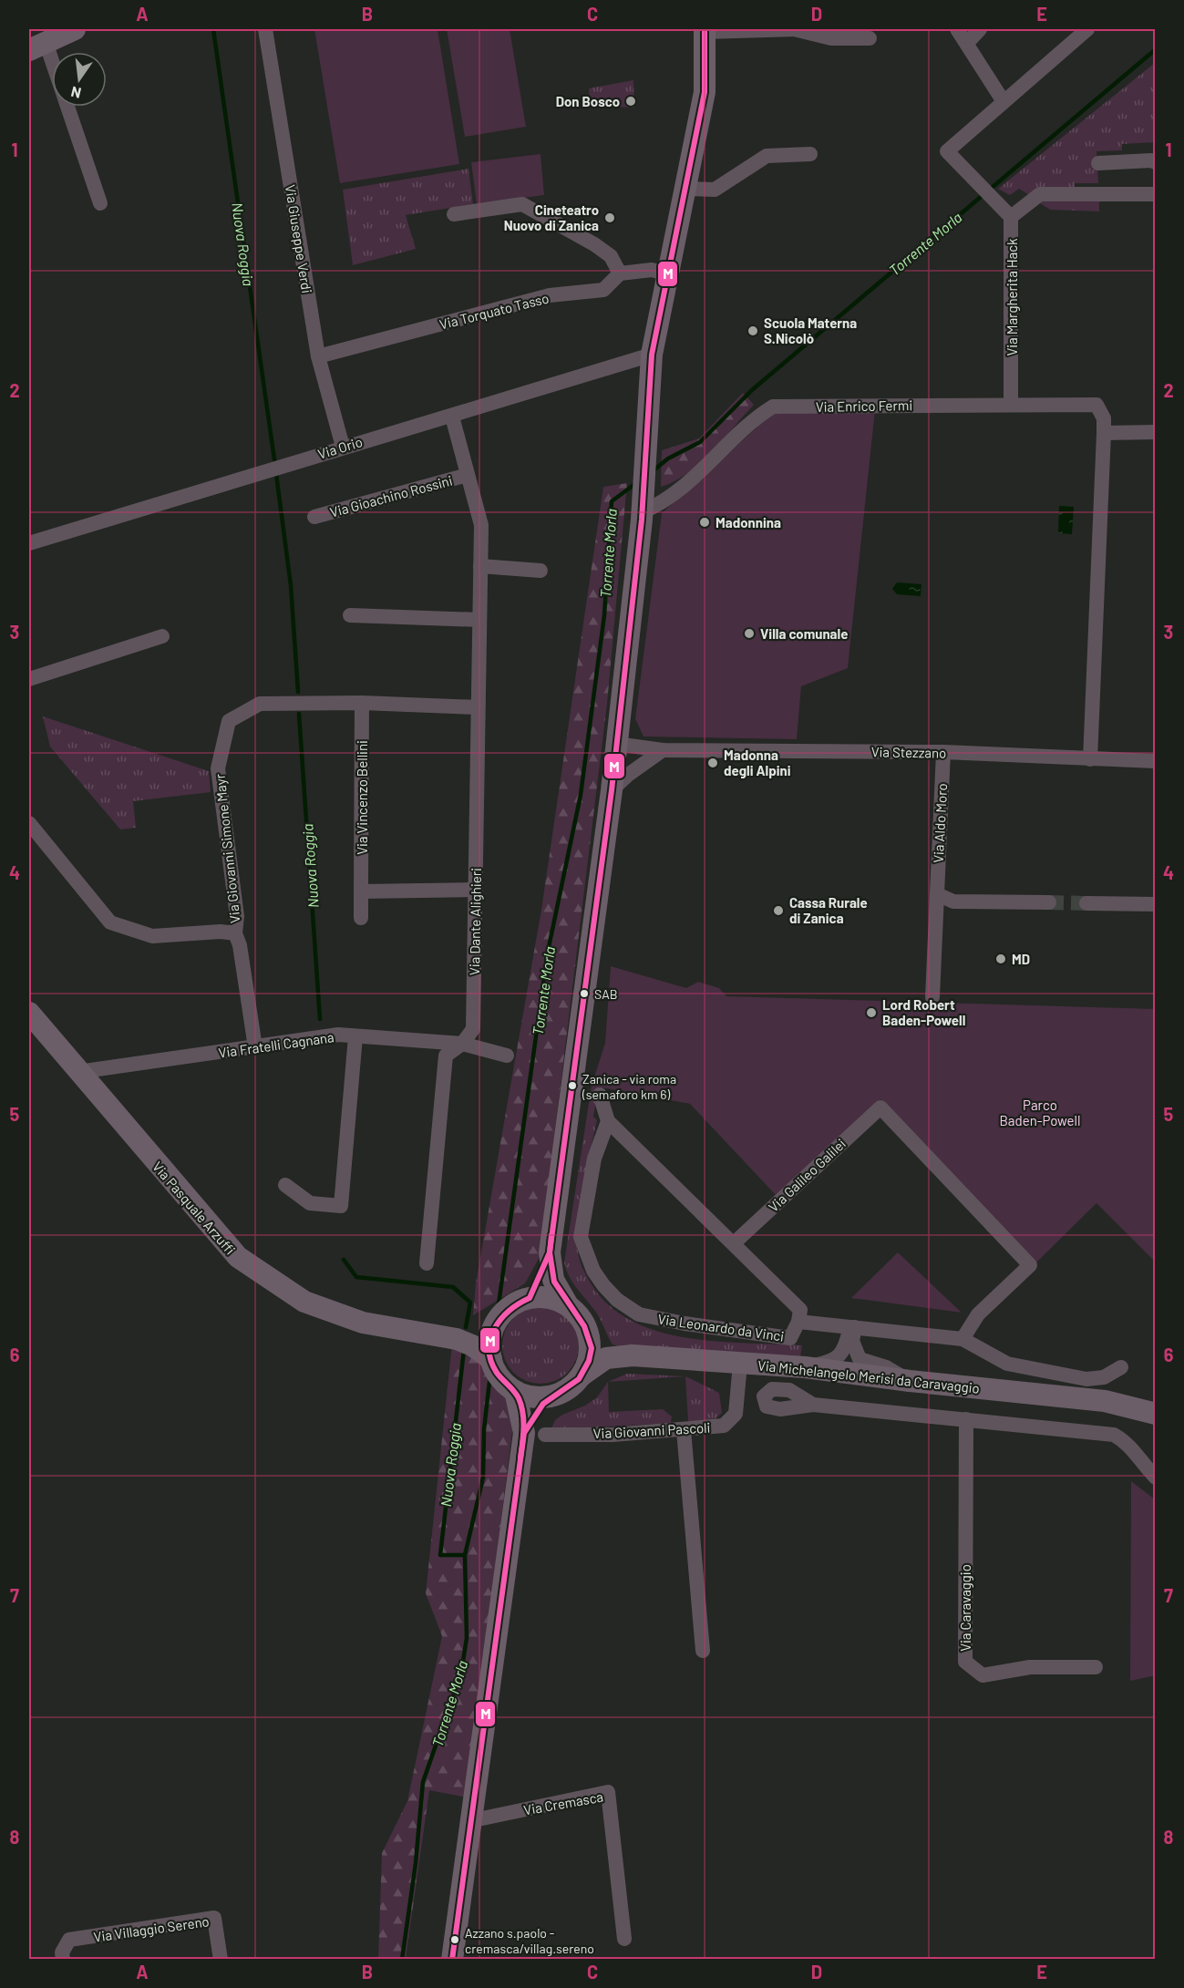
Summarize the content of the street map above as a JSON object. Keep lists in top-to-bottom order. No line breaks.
{"streets":{"main road":["Via Pasquale Arzuffi","Via Michelangelo Merisi da Caravaggio"],"street":["Via Giuseppe Verdi","Via Margherita Hack","Via Torquato Tasso","Via Enrico Fermi","Via Orio","Via Gioachino Rossini","Via Stezzano","Via Vincenzo Bellini","Via Aldo Moro","Via Giovanni Simone Mayr","Via Dante Alighieri","Via Fratelli Cagnana","Via Galileo Galilei","Via Leonardo da Vinci","Via Giovanni Pascoli","Via Caravaggio","Via Cremasca","Via Villaggio Sereno"]},"crossings":[["Via Giuseppe Verdi","Via Torquato Tasso"],["Via Giuseppe Verdi","Via Orio"],["Via Margherita Hack","Via Enrico Fermi"],["Via Enrico Fermi","Via Stezzano"],["Via Orio","Via Dante Alighieri"],["Via Gioachino Rossini","Via Dante Alighieri"],["Via Stezzano","Via Aldo Moro"],["Via Vincenzo Bellini","Via Giovanni Simone Mayr"],["Via Giovanni Simone Mayr","Via Dante Alighieri"],["Via Giovanni Simone Mayr","Via Fratelli Cagnana"],["Via Dante Alighieri","Via Fratelli Cagnana"],["Via Fratelli Cagnana","Via Pasquale Arzuffi"],["Via Galileo Galilei","Via Leonardo da Vinci"],["Via Pasquale Arzuffi","Via Michelangelo Merisi da Caravaggio"],["Via Michelangelo Merisi da Caravaggio","Via Giovanni Pascoli"]],"water":["Torrente Morla","Nuova Roggia"],"parks":["Parco Baden-Powell"],"places":["Don Bosco","Cineteatro Nuovo di Zanica","Scuola Materna S.Nicolò","Madonnina","Villa comunale","Madonna degli Alpini","Cassa Rurale di Zanica","MD","SAB","Lord Robert Baden-Powell","Zanica - via roma (semaforo km 6)","Azzano s.paolo - cremasca/villag.sereno"],"lines":["transit line M"],"north":"bottom","grid":{"columns":["A","B","C","D","E"],"rows":["1","2","3","4","5","6","7","8"]}}
